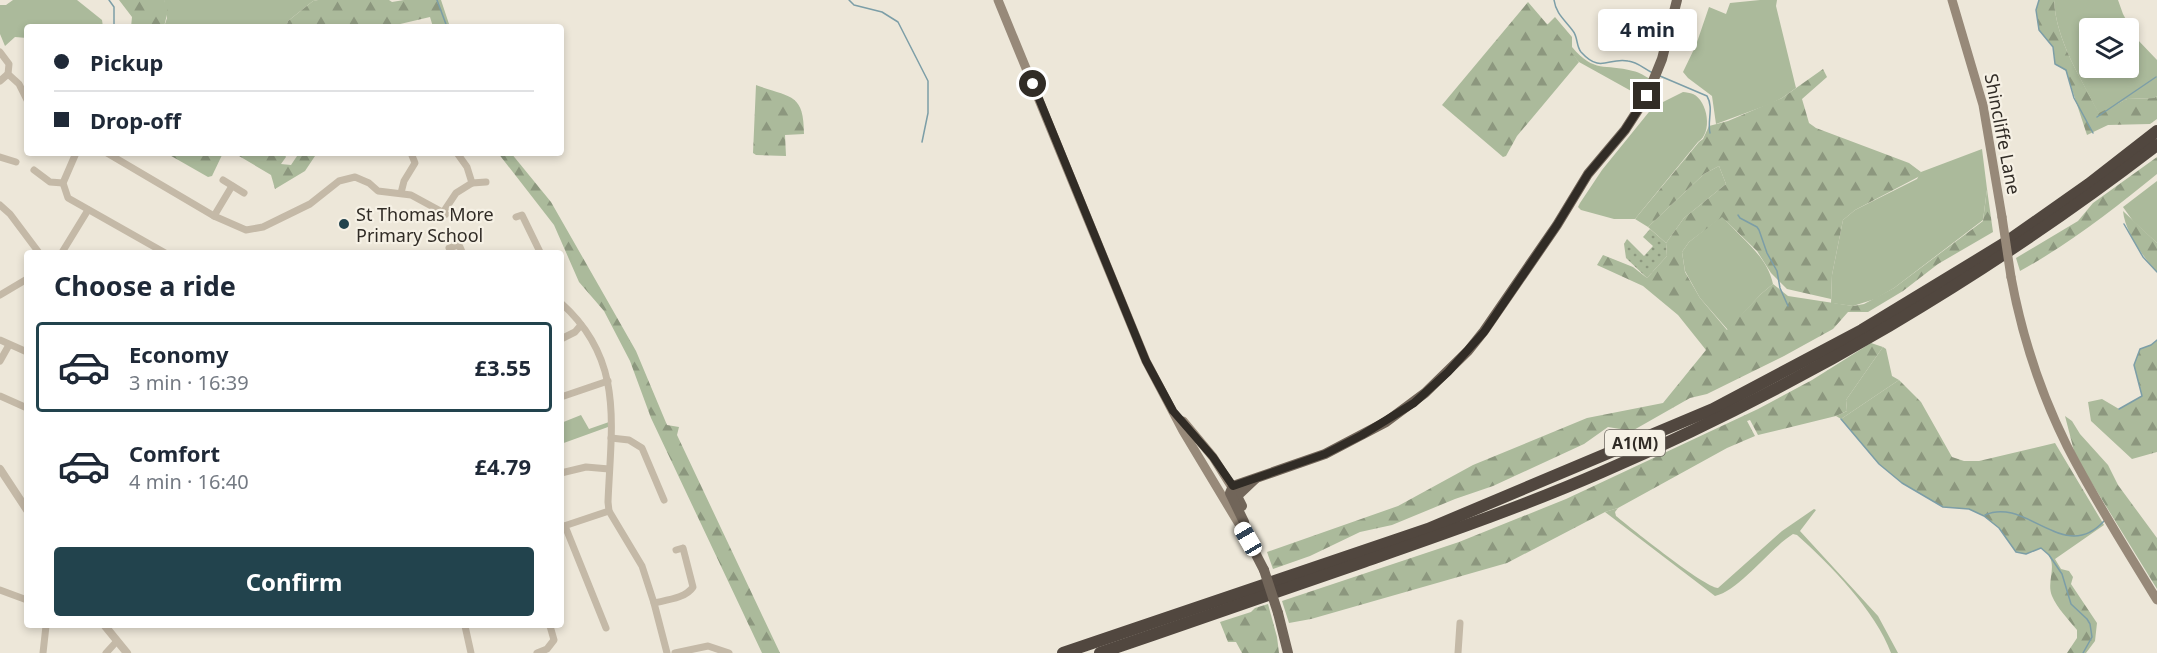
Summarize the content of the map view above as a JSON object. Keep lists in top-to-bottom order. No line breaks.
{"streets":{"highway":["A1(M)"],"main road":["Shincliffe Lane"]},"places":["St Thomas More Primary School"],"page":{"bubble":"4 min","banner":["Pickup","Drop-off"],"heading":"Choose a ride","list":[{"name":"Economy","note":"3 min · 16:39","value":"£3.55"},{"name":"Comfort","note":"4 min · 16:40","value":"£4.79"}],"buttons":"Confirm"}}
